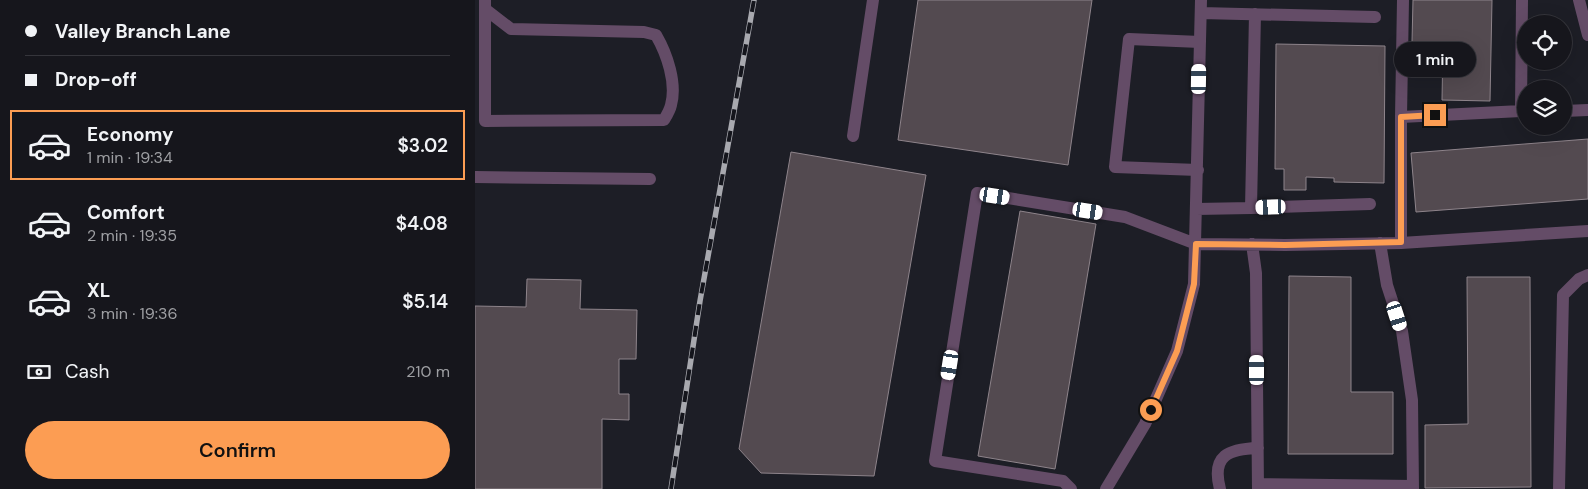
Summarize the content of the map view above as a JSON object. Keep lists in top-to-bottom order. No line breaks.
{"page":{"banner":["Valley Branch Lane","Drop-off"],"bubble":"1 min","list":[{"name":"Economy","note":"1 min · 19:34","value":"$3.02"},{"name":"Comfort","note":"2 min · 19:35","value":"$4.08"},{"name":"XL","note":"3 min · 19:36","value":"$5.14"}],"pay":["Cash","210 m"],"buttons":"Confirm"}}
